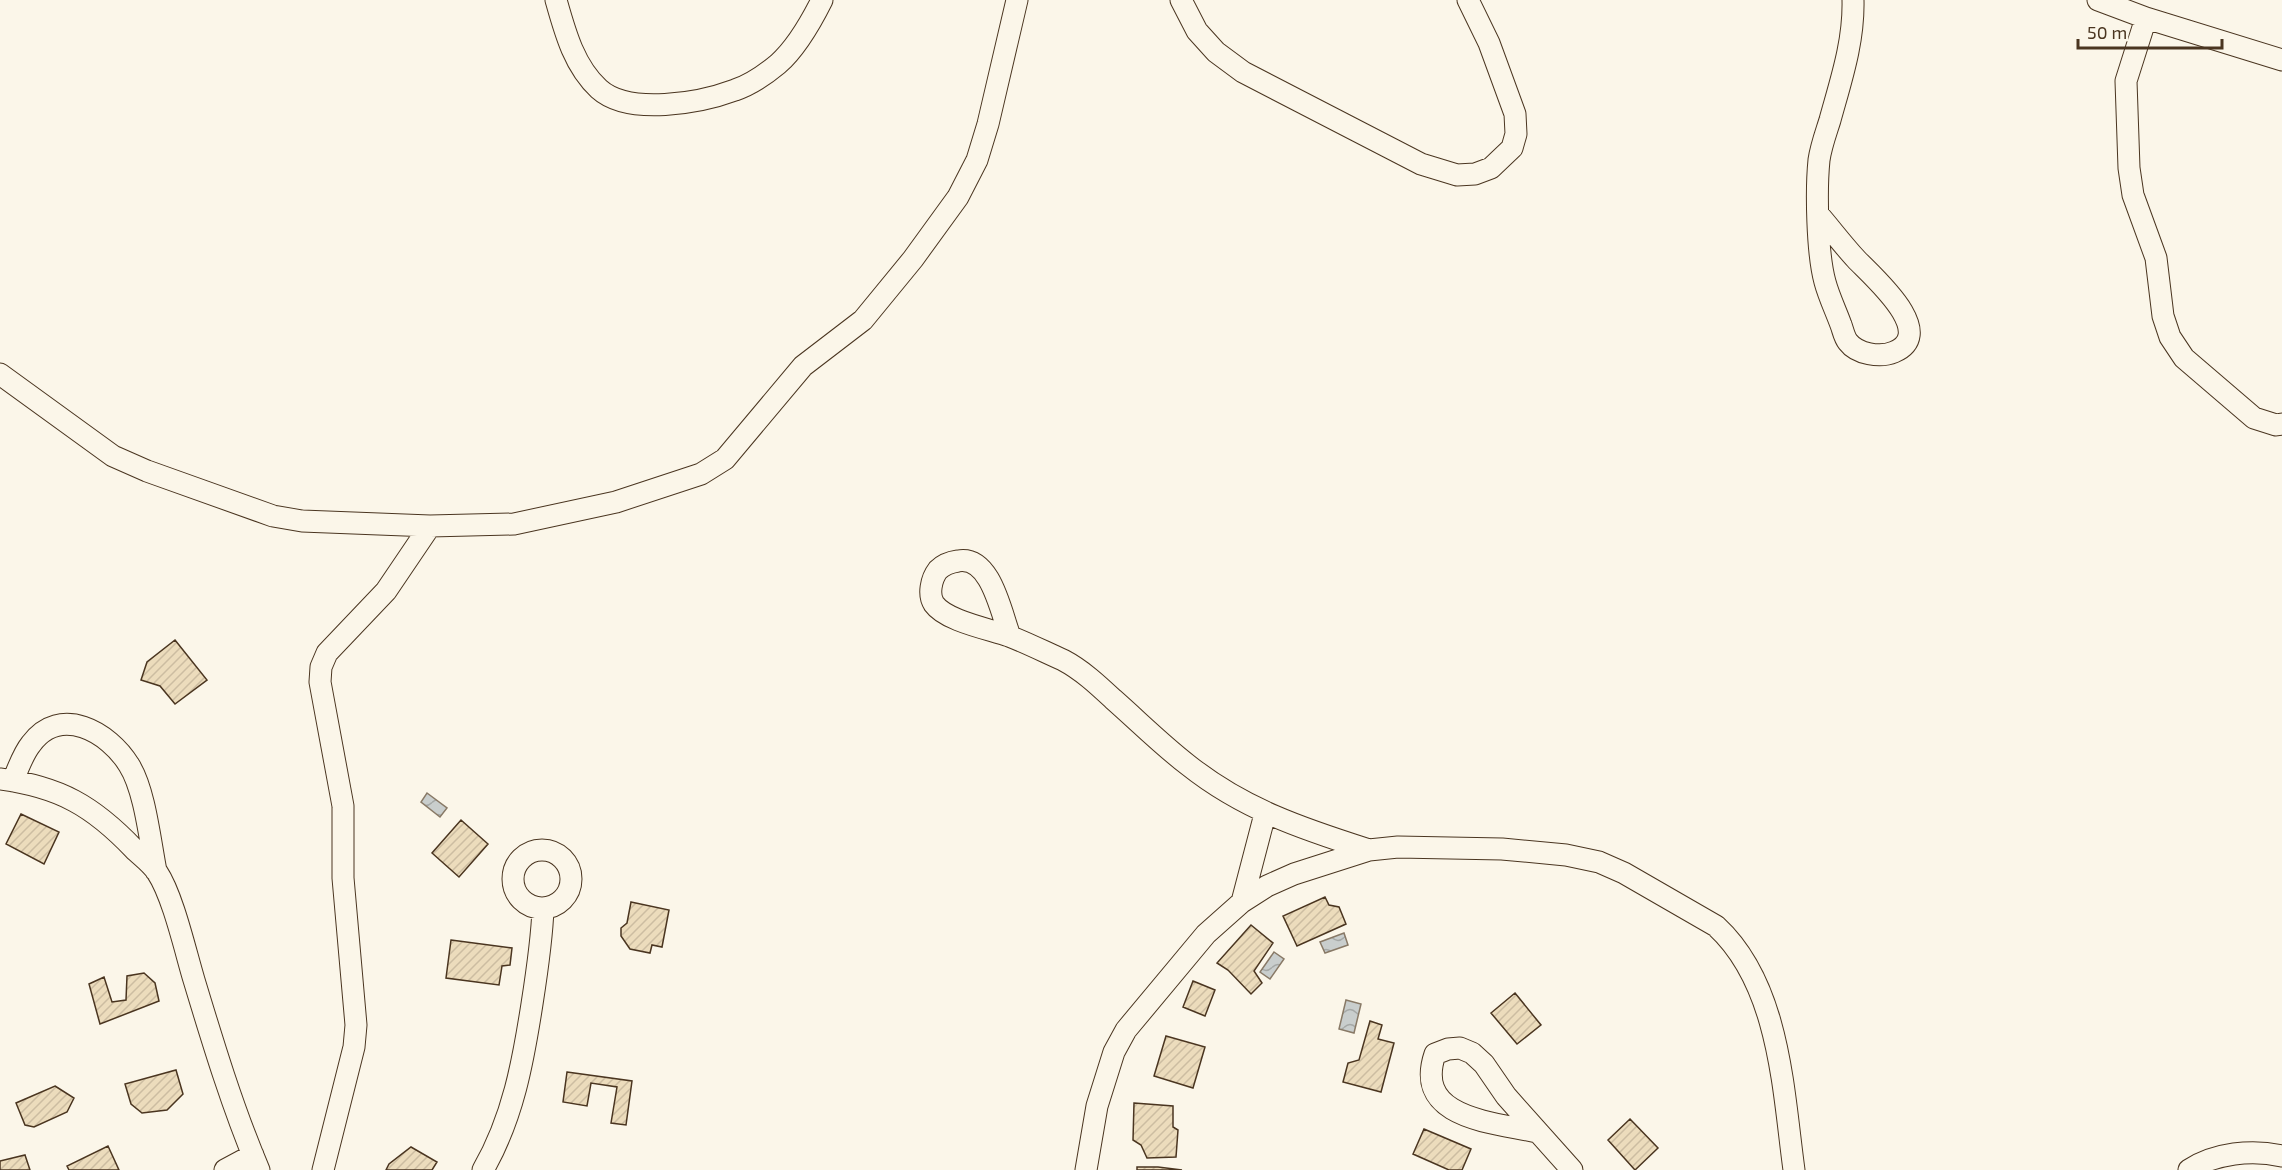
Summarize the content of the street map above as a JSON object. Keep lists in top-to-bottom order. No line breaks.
{"scale_bar":"50 m"}
